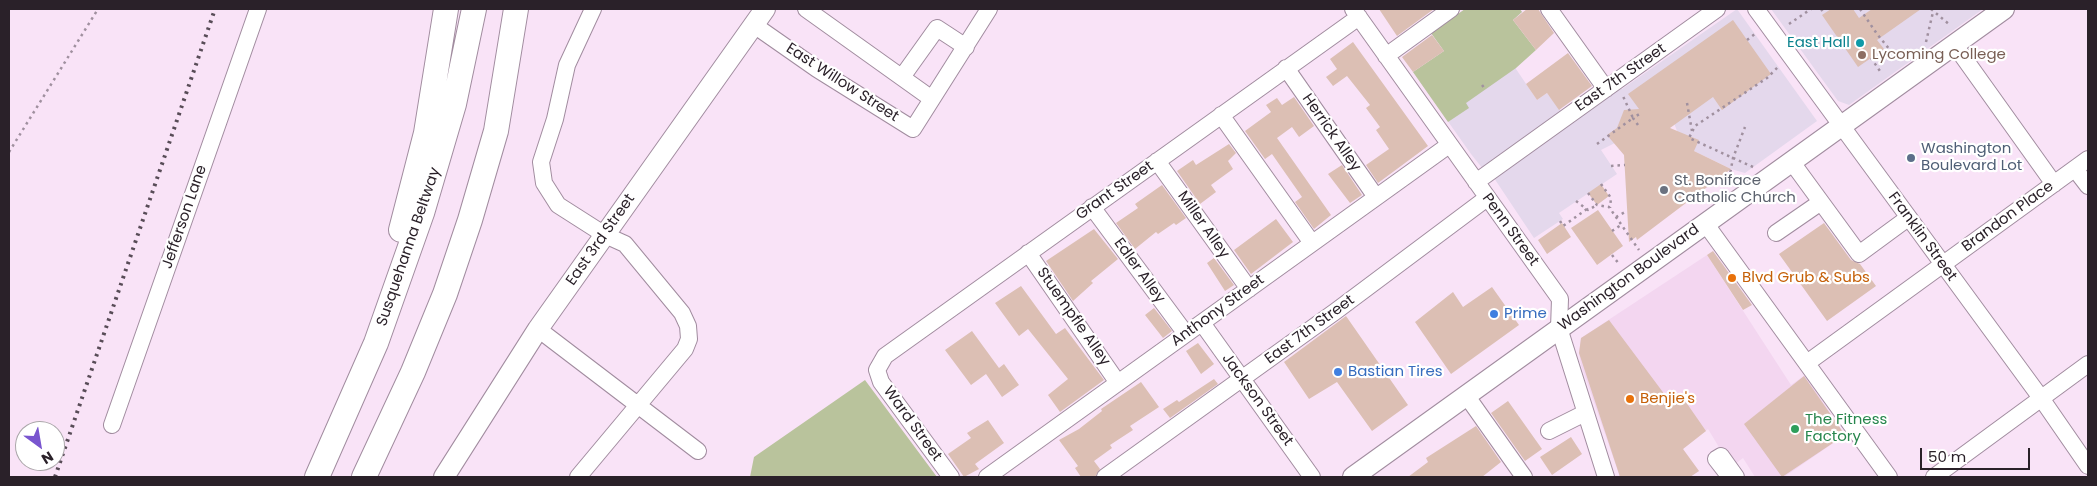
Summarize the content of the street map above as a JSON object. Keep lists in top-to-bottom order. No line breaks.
{"streets":{"highway":["Susquehanna Beltway"],"main road":["East 3rd Street","Washington Boulevard"],"street":["East 7th Street","East Willow Street","Herrick Alley","Grant Street","Jefferson Lane","Brandon Place","Miller Alley","Penn Street","Franklin Street","Edler Alley","Anthony Street","Stuempfle Alley","Jackson Street","Ward Street"]},"crossings":[["East 7th Street","Penn Street"],["East 7th Street","Jackson Street"],["East Willow Street","East 3rd Street"],["Herrick Alley","Grant Street"],["Herrick Alley","Anthony Street"],["Grant Street","Miller Alley"],["Grant Street","Penn Street"],["Grant Street","Edler Alley"],["Grant Street","Stuempfle Alley"],["Grant Street","Ward Street"],["Brandon Place","Franklin Street"],["Miller Alley","Anthony Street"],["Penn Street","Washington Boulevard"],["Penn Street","Anthony Street"],["Franklin Street","Washington Boulevard"],["Edler Alley","Anthony Street"],["Anthony Street","Stuempfle Alley"],["Anthony Street","Jackson Street"]],"places":["East Hall","Lycoming College","Washington Boulevard Lot","St. Boniface Catholic Church","Blvd Grub & Subs","Prime","Bastian Tires","Benjie's","The Fitness Factory"],"scale_bar":"50 m","north":"bottom right"}
